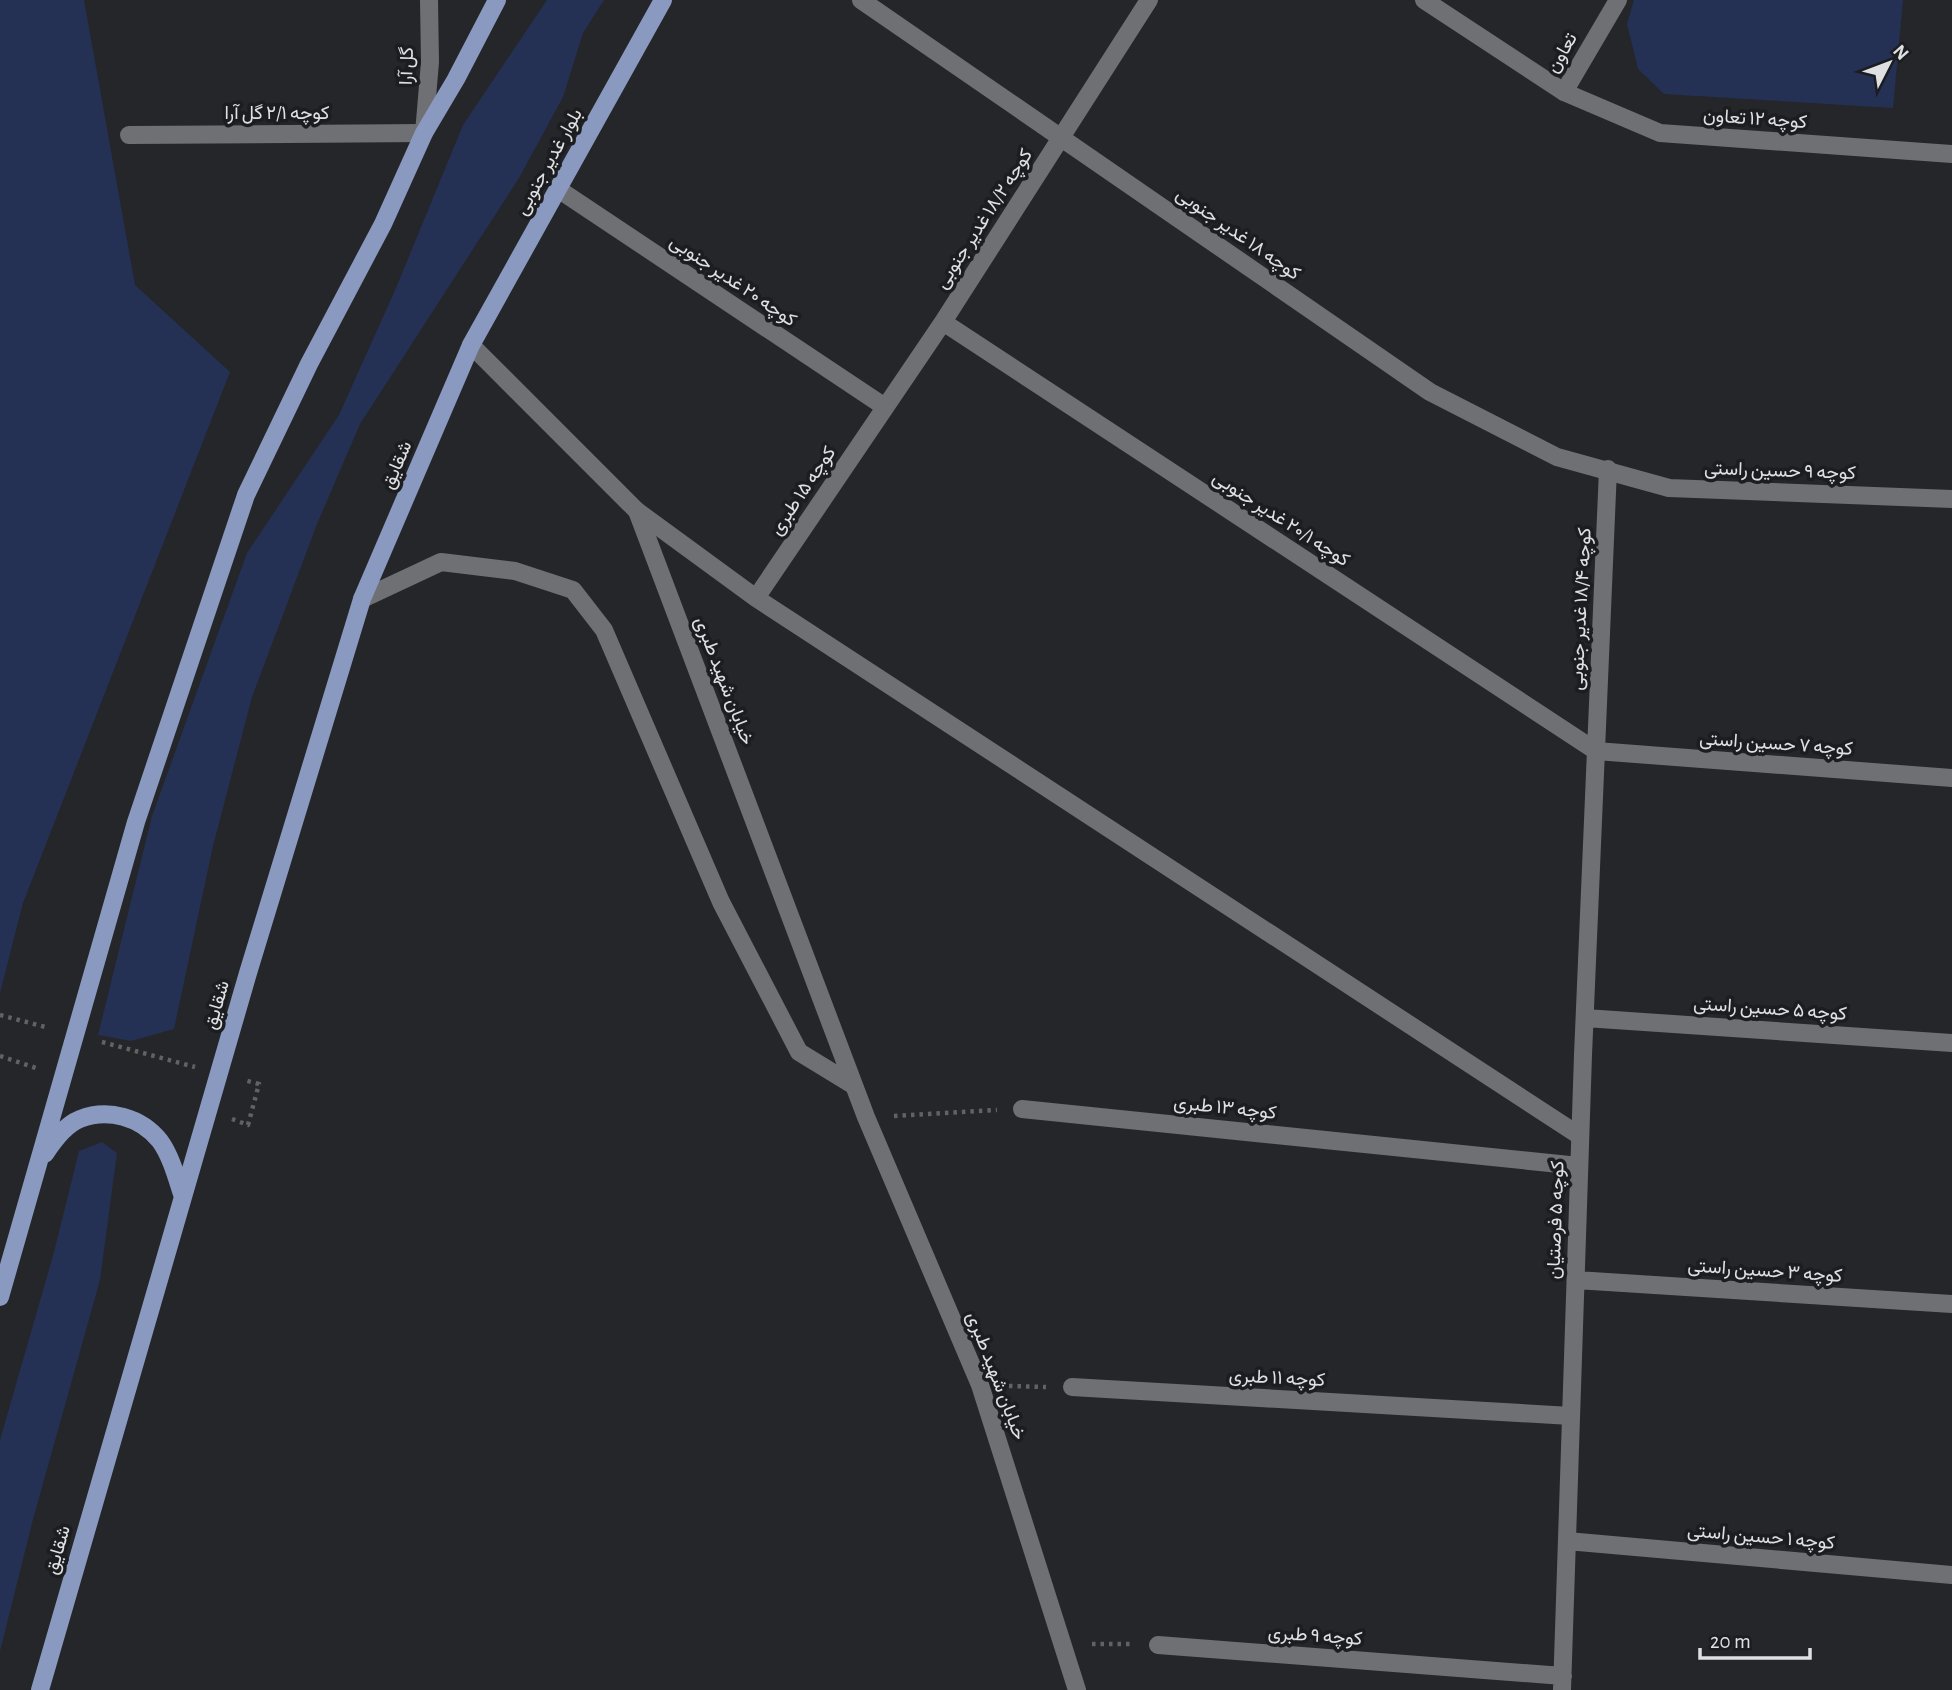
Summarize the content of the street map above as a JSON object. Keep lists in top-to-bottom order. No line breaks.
{"streets":{"main road":["بلوار غدیر جنوبی","شقایق"],"street":["تعاون","گل آرا","کوچه ۲/۱ گل آرا","کوچه ۱۲ تعاون","کوچه ۱۸/۲ غدیر جنوبی","کوچه ۱۸ غدیر جنوبی","کوچه ۲۰ غدیر جنوبی","کوچه ۹ حسین راستی","کوچه ۱۵ طبری","کوچه ۲۰/۱ غدیر جنوبی","کوچه ۱۸/۴ غدیر جنوبی","خیابان شهید طبری","کوچه ۷ حسین راستی","کوچه ۵ حسین راستی","کوچه ۱۳ طبری","کوچه ۵ فرصتیان","کوچه ۳ حسین راستی","کوچه ۱۱ طبری","کوچه ۱ حسین راستی","کوچه ۹ طبری"]},"crossings":[["تعاون","کوچه ۱۲ تعاون"],["گل آرا","کوچه ۲/۱ گل آرا"],["بلوار غدیر جنوبی","کوچه ۲۰ غدیر جنوبی"],["بلوار غدیر جنوبی","شقایق"],["بلوار غدیر جنوبی","خیابان شهید طبری"],["کوچه ۱۸/۲ غدیر جنوبی","کوچه ۱۸ غدیر جنوبی"],["کوچه ۱۸/۲ غدیر جنوبی","کوچه ۲۰ غدیر جنوبی"],["کوچه ۱۸/۲ غدیر جنوبی","کوچه ۱۵ طبری"],["کوچه ۱۸/۲ غدیر جنوبی","کوچه ۲۰/۱ غدیر جنوبی"],["کوچه ۱۸ غدیر جنوبی","کوچه ۹ حسین راستی"],["کوچه ۱۸ غدیر جنوبی","کوچه ۱۸/۴ غدیر جنوبی"],["کوچه ۲۰ غدیر جنوبی","کوچه ۱۵ طبری"],["شقایق","خیابان شهید طبری"],["کوچه ۹ حسین راستی","کوچه ۱۸/۴ غدیر جنوبی"],["کوچه ۲۰/۱ غدیر جنوبی","کوچه ۱۸/۴ غدیر جنوبی"],["کوچه ۲۰/۱ غدیر جنوبی","کوچه ۷ حسین راستی"],["کوچه ۲۰/۱ غدیر جنوبی","کوچه ۵ فرصتیان"],["کوچه ۱۸/۴ غدیر جنوبی","کوچه ۷ حسین راستی"],["کوچه ۱۸/۴ غدیر جنوبی","کوچه ۵ فرصتیان"],["کوچه ۷ حسین راستی","کوچه ۵ فرصتیان"],["کوچه ۵ حسین راستی","کوچه ۵ فرصتیان"],["کوچه ۱۳ طبری","کوچه ۵ فرصتیان"],["کوچه ۵ فرصتیان","کوچه ۳ حسین راستی"],["کوچه ۵ فرصتیان","کوچه ۱۱ طبری"],["کوچه ۵ فرصتیان","کوچه ۱ حسین راستی"],["کوچه ۵ فرصتیان","کوچه ۹ طبری"]],"scale_bar":"20 m","north":"top right"}
